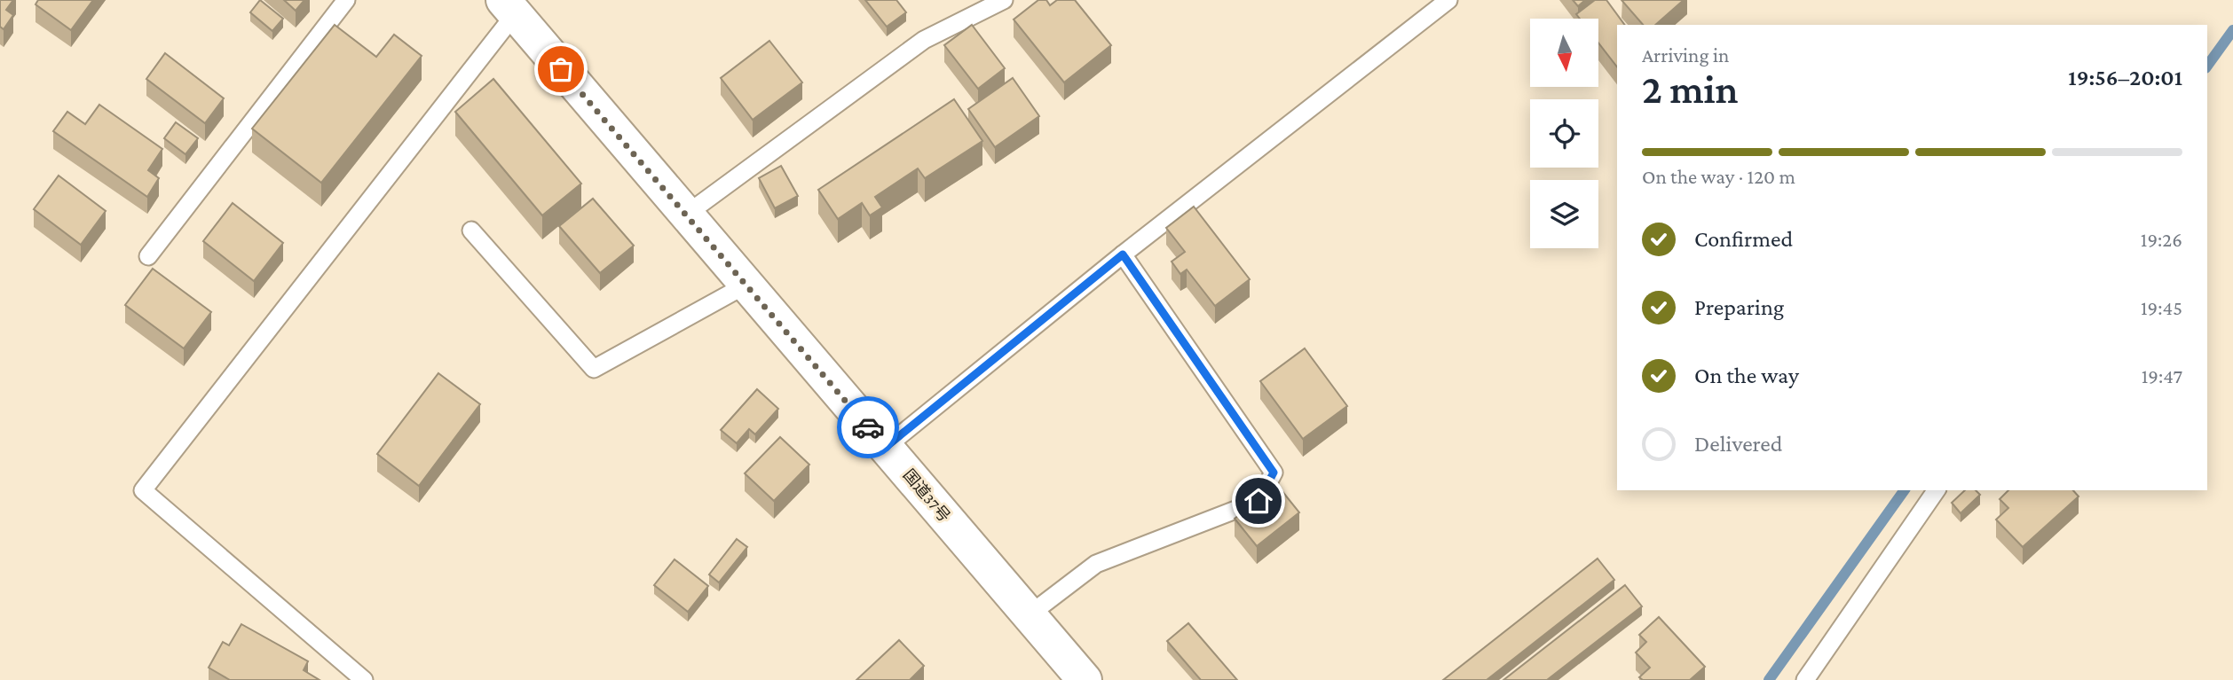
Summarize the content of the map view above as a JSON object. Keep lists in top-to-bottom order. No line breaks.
{"streets":{"highway":["国道37号"]},"north":"bottom","page":{"heading":["2 min","Arriving in","19:56–20:01"],"bar":"On the way · 120 m","list":[["Confirmed","19:26"],["Preparing","19:45"],["On the way","19:47"],"Delivered"]}}
